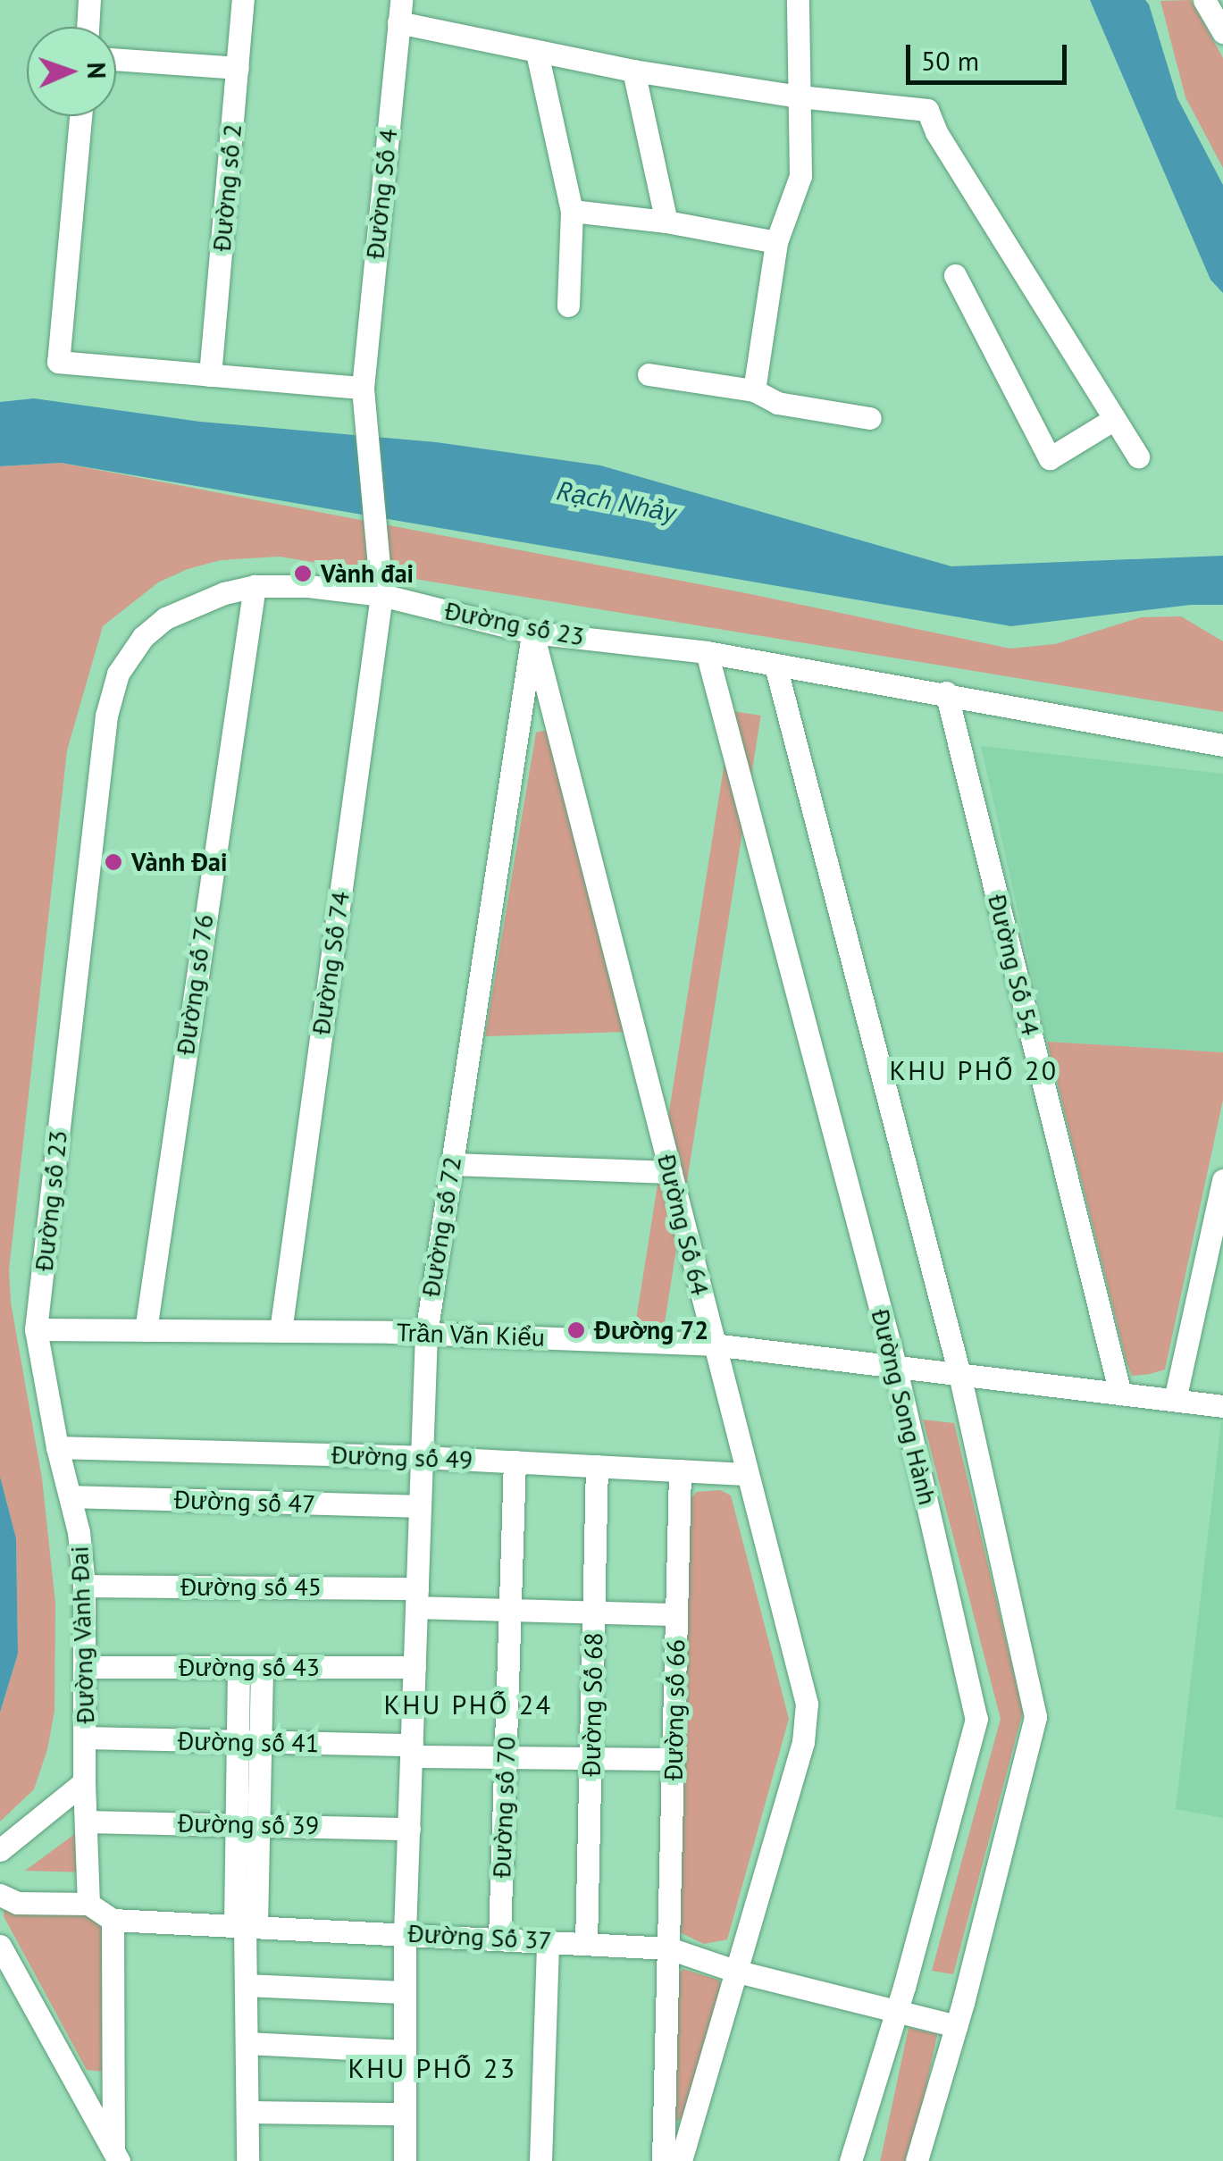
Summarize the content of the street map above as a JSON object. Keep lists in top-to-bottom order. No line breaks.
{"streets":{"street":["Đường số 2","Đường Số 4","Đường số 23","Đường Số 74","Đường Số 54","Đường số 76","Đường Số 64","Đường số 72","Trần Văn Kiểu","Đường Song Hành","Đường số 49","Đường số 47","Đường số 45","Đường Vành Đai","Đường số 43","Đường Số 68","Đường số 66","Đường số 41","Đường số 70","Đường số 39","Đường Số 37"]},"crossings":[["Đường Số 4","Đường số 23"],["Đường Số 4","Đường Số 74"],["Đường số 23","Đường Số 74"],["Đường số 23","Đường Số 54"],["Đường số 23","Đường số 76"],["Đường số 23","Đường Số 64"],["Đường số 23","Đường số 72"],["Đường số 23","Trần Văn Kiểu"],["Đường số 23","Đường Song Hành"],["Đường số 23","Đường Vành Đai"],["Đường Số 74","Trần Văn Kiểu"],["Đường Số 54","Trần Văn Kiểu"],["Đường số 76","Trần Văn Kiểu"],["Đường Số 64","Đường số 72"],["Đường Số 64","Trần Văn Kiểu"],["Đường Số 64","Đường số 49"],["Đường Số 64","Đường Số 37"],["Đường số 72","Trần Văn Kiểu"],["Đường số 72","Đường số 49"],["Đường số 72","Đường số 47"],["Đường số 72","Đường số 45"],["Đường số 72","Đường số 43"],["Đường số 72","Đường số 41"],["Đường số 72","Đường số 39"],["Đường số 72","Đường Số 37"],["Trần Văn Kiểu","Đường Song Hành"],["Trần Văn Kiểu","Đường Vành Đai"],["Đường Song Hành","Đường Số 37"],["Đường số 49","Đường Vành Đai"],["Đường số 49","Đường Số 68"],["Đường số 49","Đường số 66"],["Đường số 49","Đường số 70"],["Đường số 47","Đường Vành Đai"],["Đường số 45","Đường Vành Đai"],["Đường số 45","Đường Số 68"],["Đường số 45","Đường số 66"],["Đường số 45","Đường số 70"],["Đường Vành Đai","Đường số 43"],["Đường Vành Đai","Đường số 41"],["Đường Vành Đai","Đường số 39"],["Đường Số 68","Đường Số 37"],["Đường số 66","Đường Số 37"],["Đường số 70","Đường Số 37"]],"districts":["KHU PHỐ 20","KHU PHỐ 24","KHU PHỐ 23"],"water":["Rạch Nhảy"],"places":["Vành đai","Vành Đai","Đường 72"],"scale_bar":"50 m","north":"right"}
